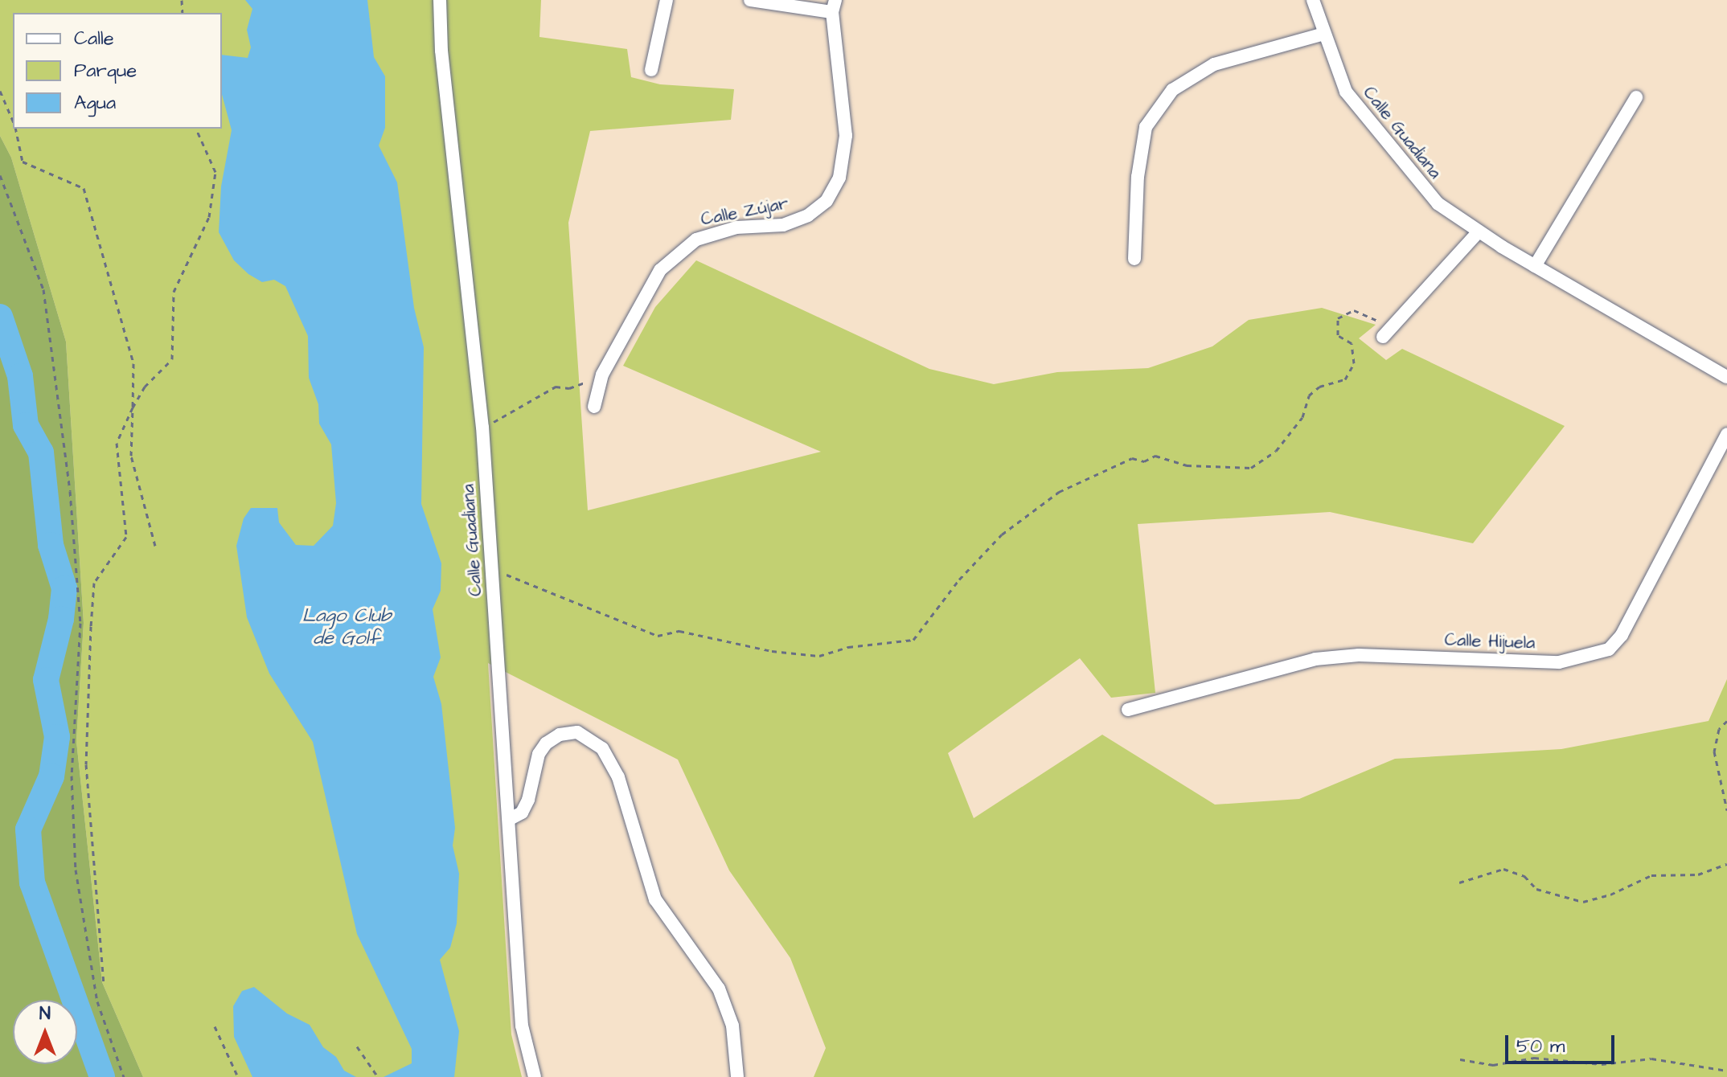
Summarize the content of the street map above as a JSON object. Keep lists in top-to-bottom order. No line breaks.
{"streets":{"street":["Calle Guadiana","Calle Zújar","Calle Hijuela"]},"water":["Lago Club de Golf"],"legend":["Calle","Parque","Agua"],"scale_bar":"50 m","north":"top"}
